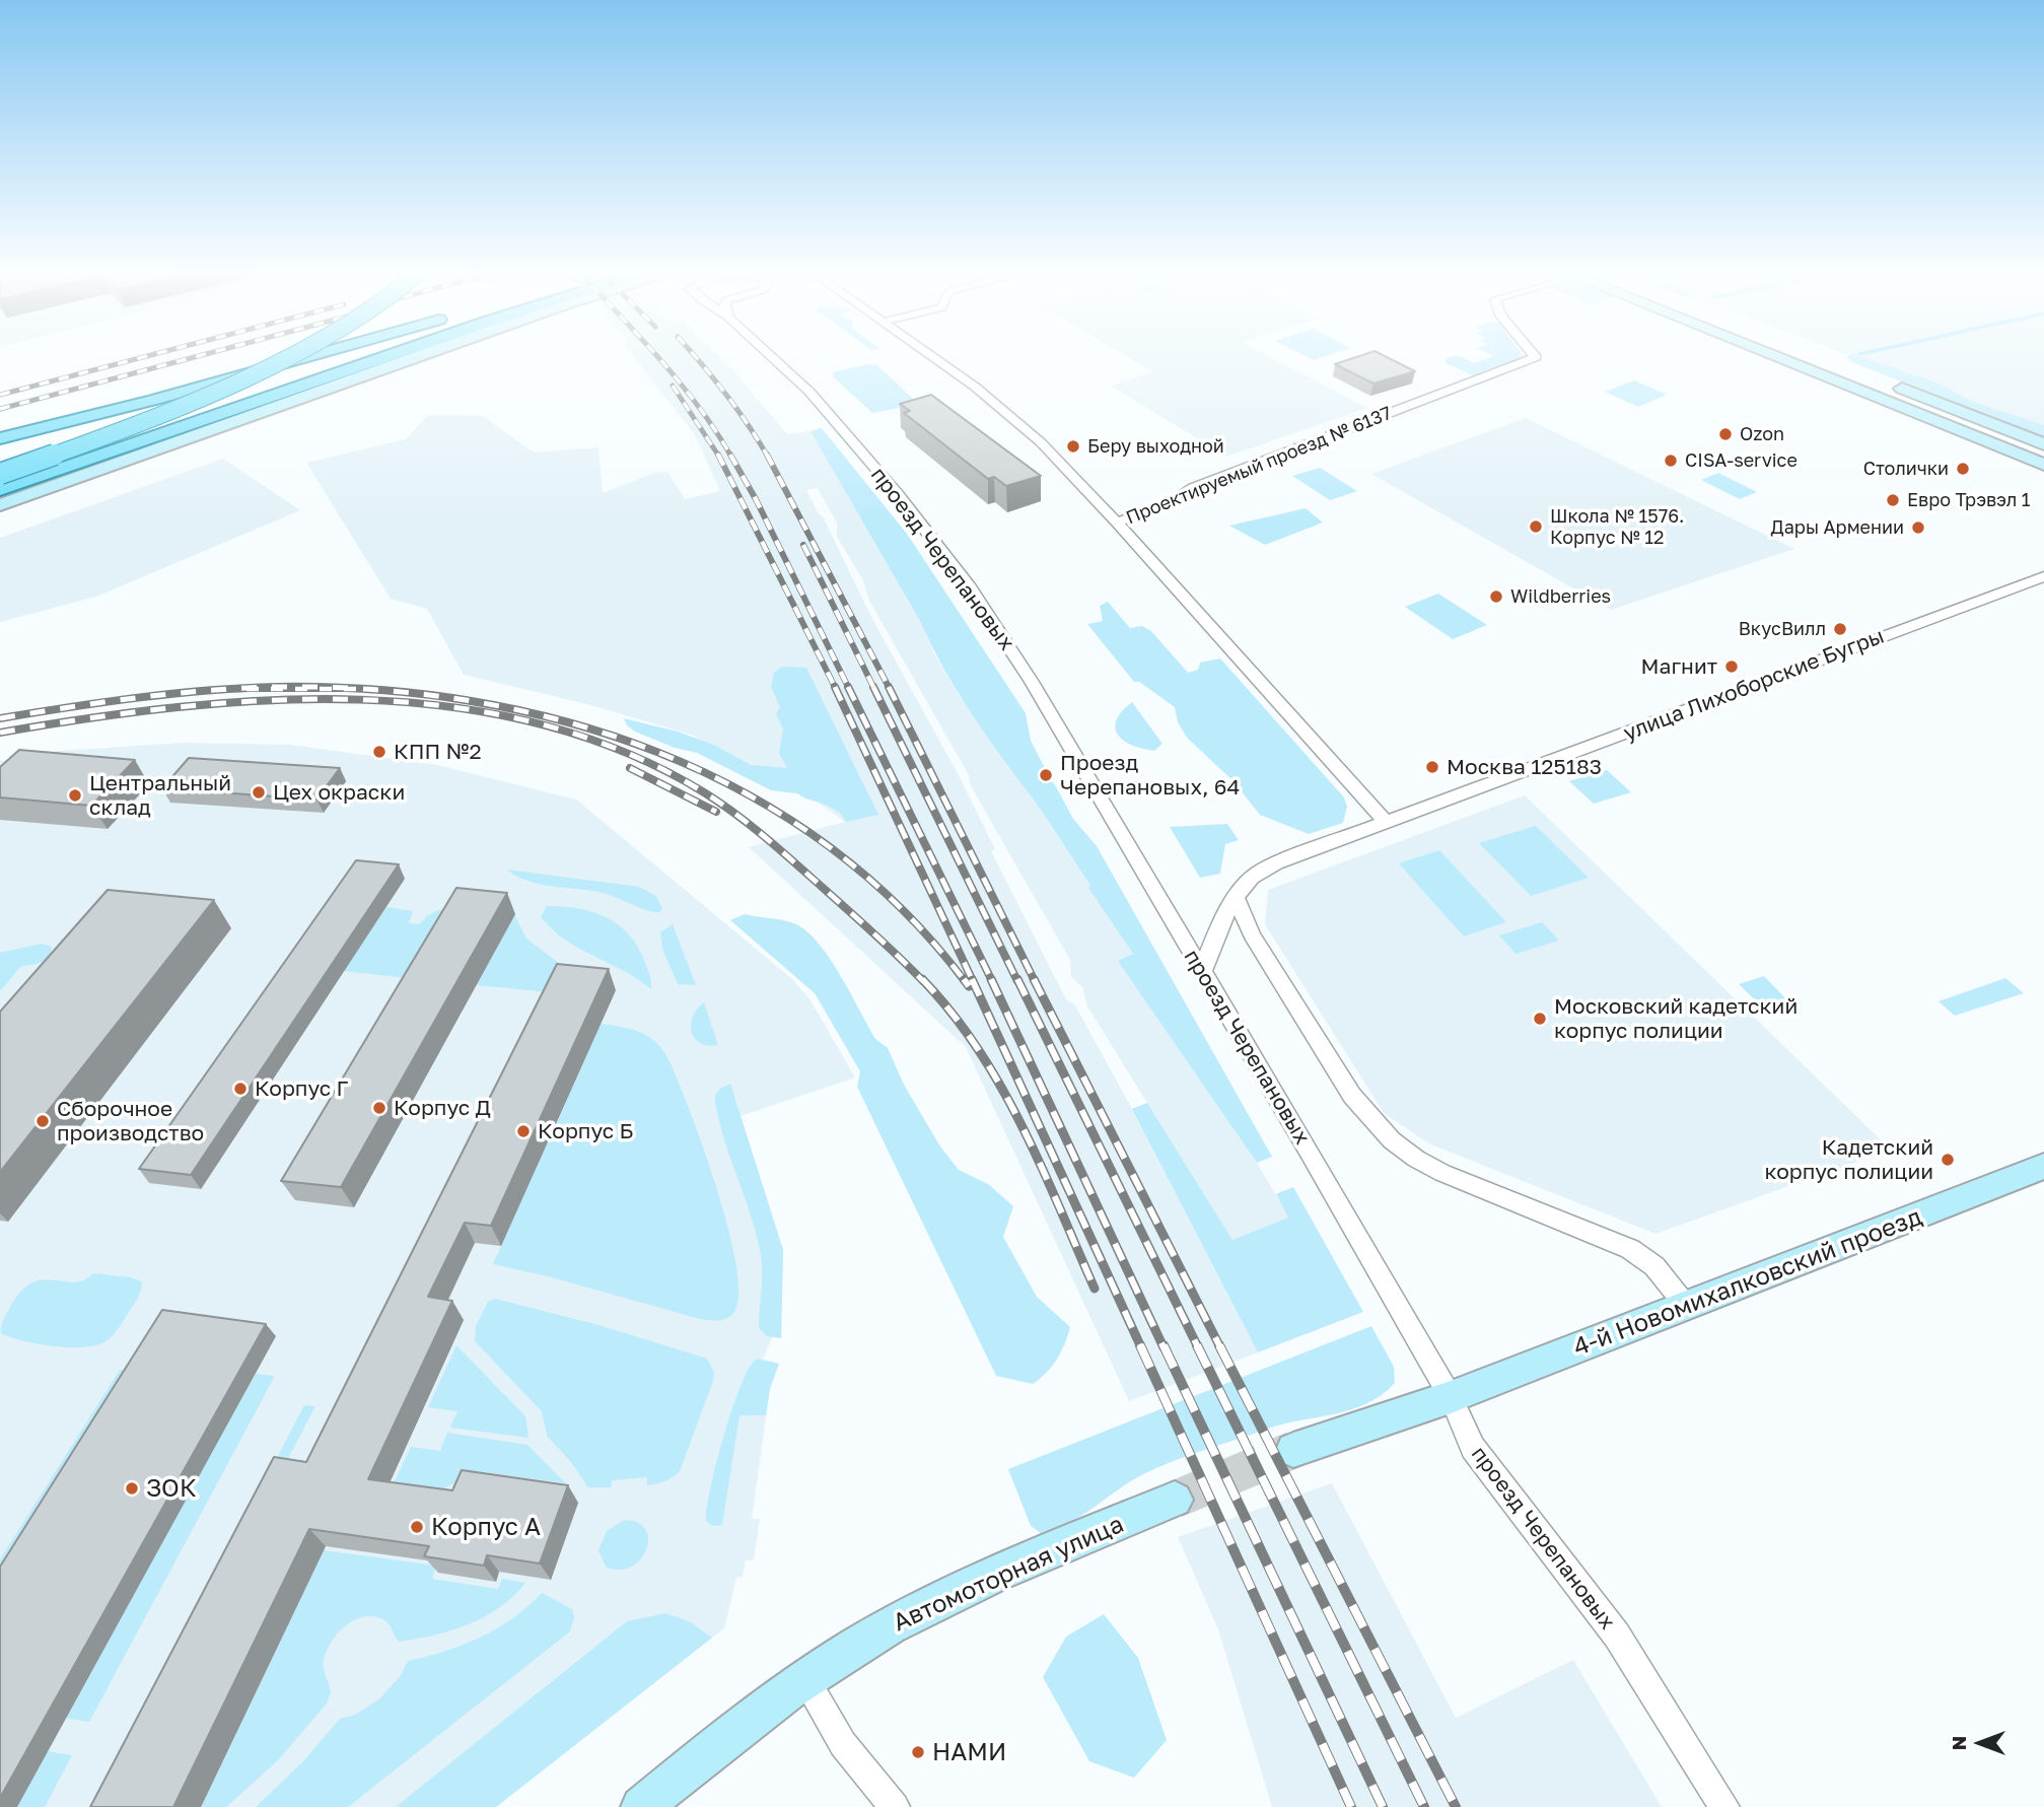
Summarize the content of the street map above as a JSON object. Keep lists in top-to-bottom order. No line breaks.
{"streets":{"main road":["4-й Новомихалковский проезд","Автомоторная улица"],"street":["Проектируемый проезд № 6137","проезд Черепановых","улица Лихоборские Бугры"]},"crossings":[["проезд Черепановых","улица Лихоборские Бугры"],["проезд Черепановых","4-й Новомихалковский проезд"]],"places":["Ozon","Беру выходной","CISA-service","Столички","Евро Трэвэл 1","Школа № 1576. Корпус № 12","Дары Армении","Wildberries","ВкусВилл","Магнит","КПП №2","Москва 125183","Проезд Черепановых, 64","Цех окраски","Центральный склад","Московский кадетский корпус полиции","Корпус Г","Корпус Д","Сборочное производство","Корпус Б","Кадетский корпус полиции","ЗОК","Корпус А","НАМИ"],"north":"left"}
